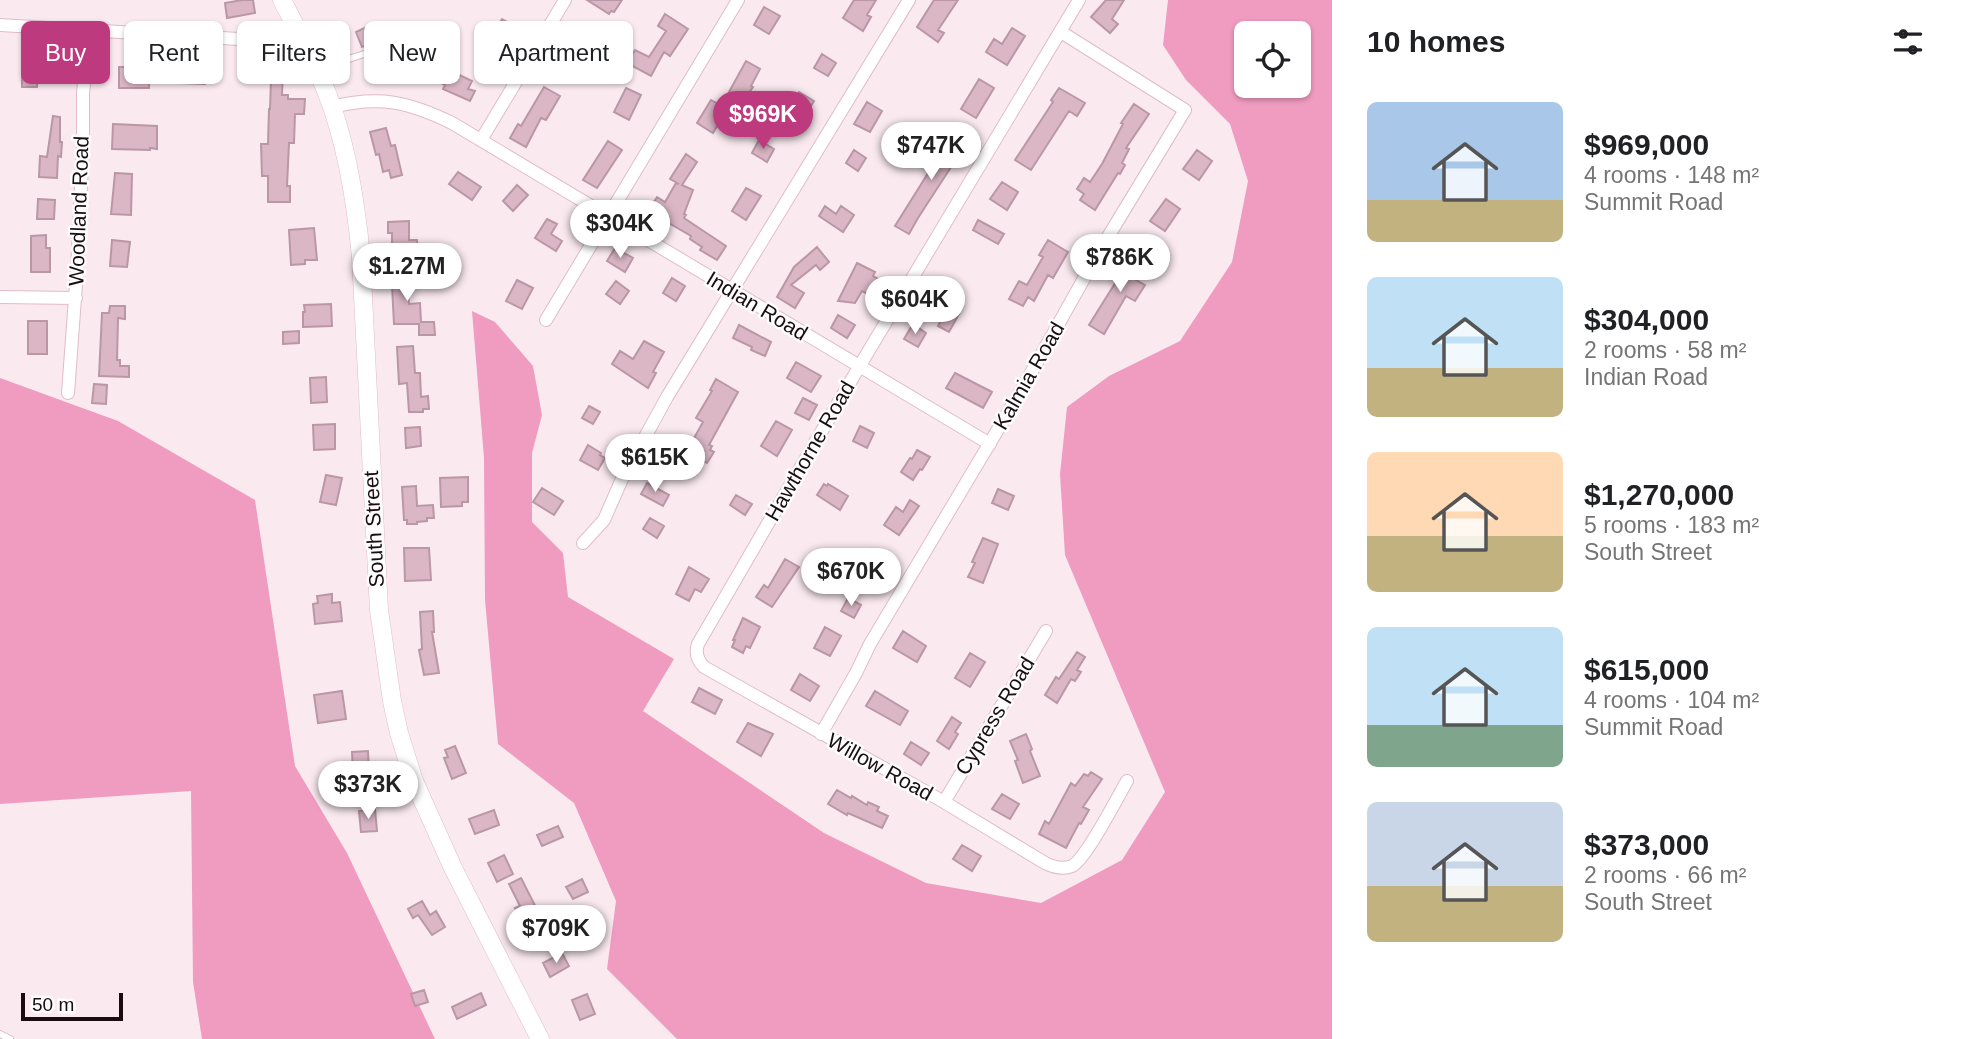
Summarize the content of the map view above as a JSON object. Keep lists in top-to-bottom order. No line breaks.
{"streets":{"main road":["South Street"],"street":["Woodland Road","Indian Road","Kalmia Road","Hawthorne Road","Cypress Road","Willow Road"]},"crossings":[["Indian Road","Kalmia Road"],["Indian Road","Hawthorne Road"],["Indian Road","South Street"],["Kalmia Road","Hawthorne Road"],["Kalmia Road","Willow Road"],["Hawthorne Road","Willow Road"],["Cypress Road","Willow Road"]],"scale_bar":"50 m","page":{"heading":"10 homes","chip":["Buy","Rent","Filters","New","Apartment"],"list":[{"name":"$969,000","note":"4 rooms · 148 m² · Summit Road"},{"name":"$304,000","note":"2 rooms · 58 m² · Indian Road"},{"name":"$1,270,000","note":"5 rooms · 183 m² · South Street"},{"name":"$615,000","note":"4 rooms · 104 m² · Summit Road"},{"name":"$373,000","note":"2 rooms · 66 m² · South Street"}],"price":["$969K","$747K","$304K","$786K","$1.27M","$604K","$615K","$670K","$373K","$709K"],"scale":"50 m"}}
